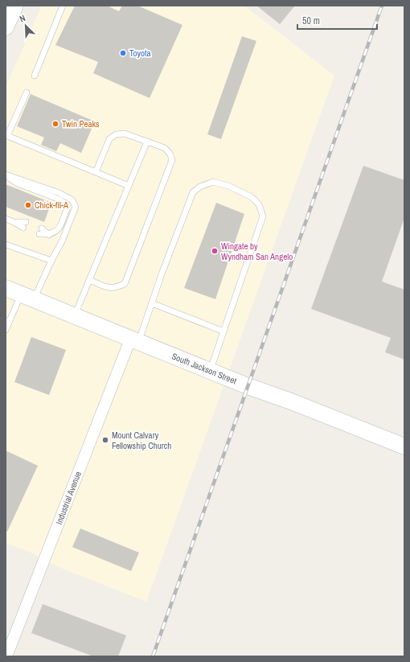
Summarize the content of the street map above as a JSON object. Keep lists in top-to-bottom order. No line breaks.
{"streets":{"main road":["South Jackson Street"],"street":["Industrial Avenue"]},"crossings":[["South Jackson Street","Industrial Avenue"]],"places":["Toyota","Twin Peaks","Chick-fil-A","Wingate by Wyndham San Angelo","Mount Calvary Fellowship Church"],"scale_bar":"50 m","north":"top left"}
